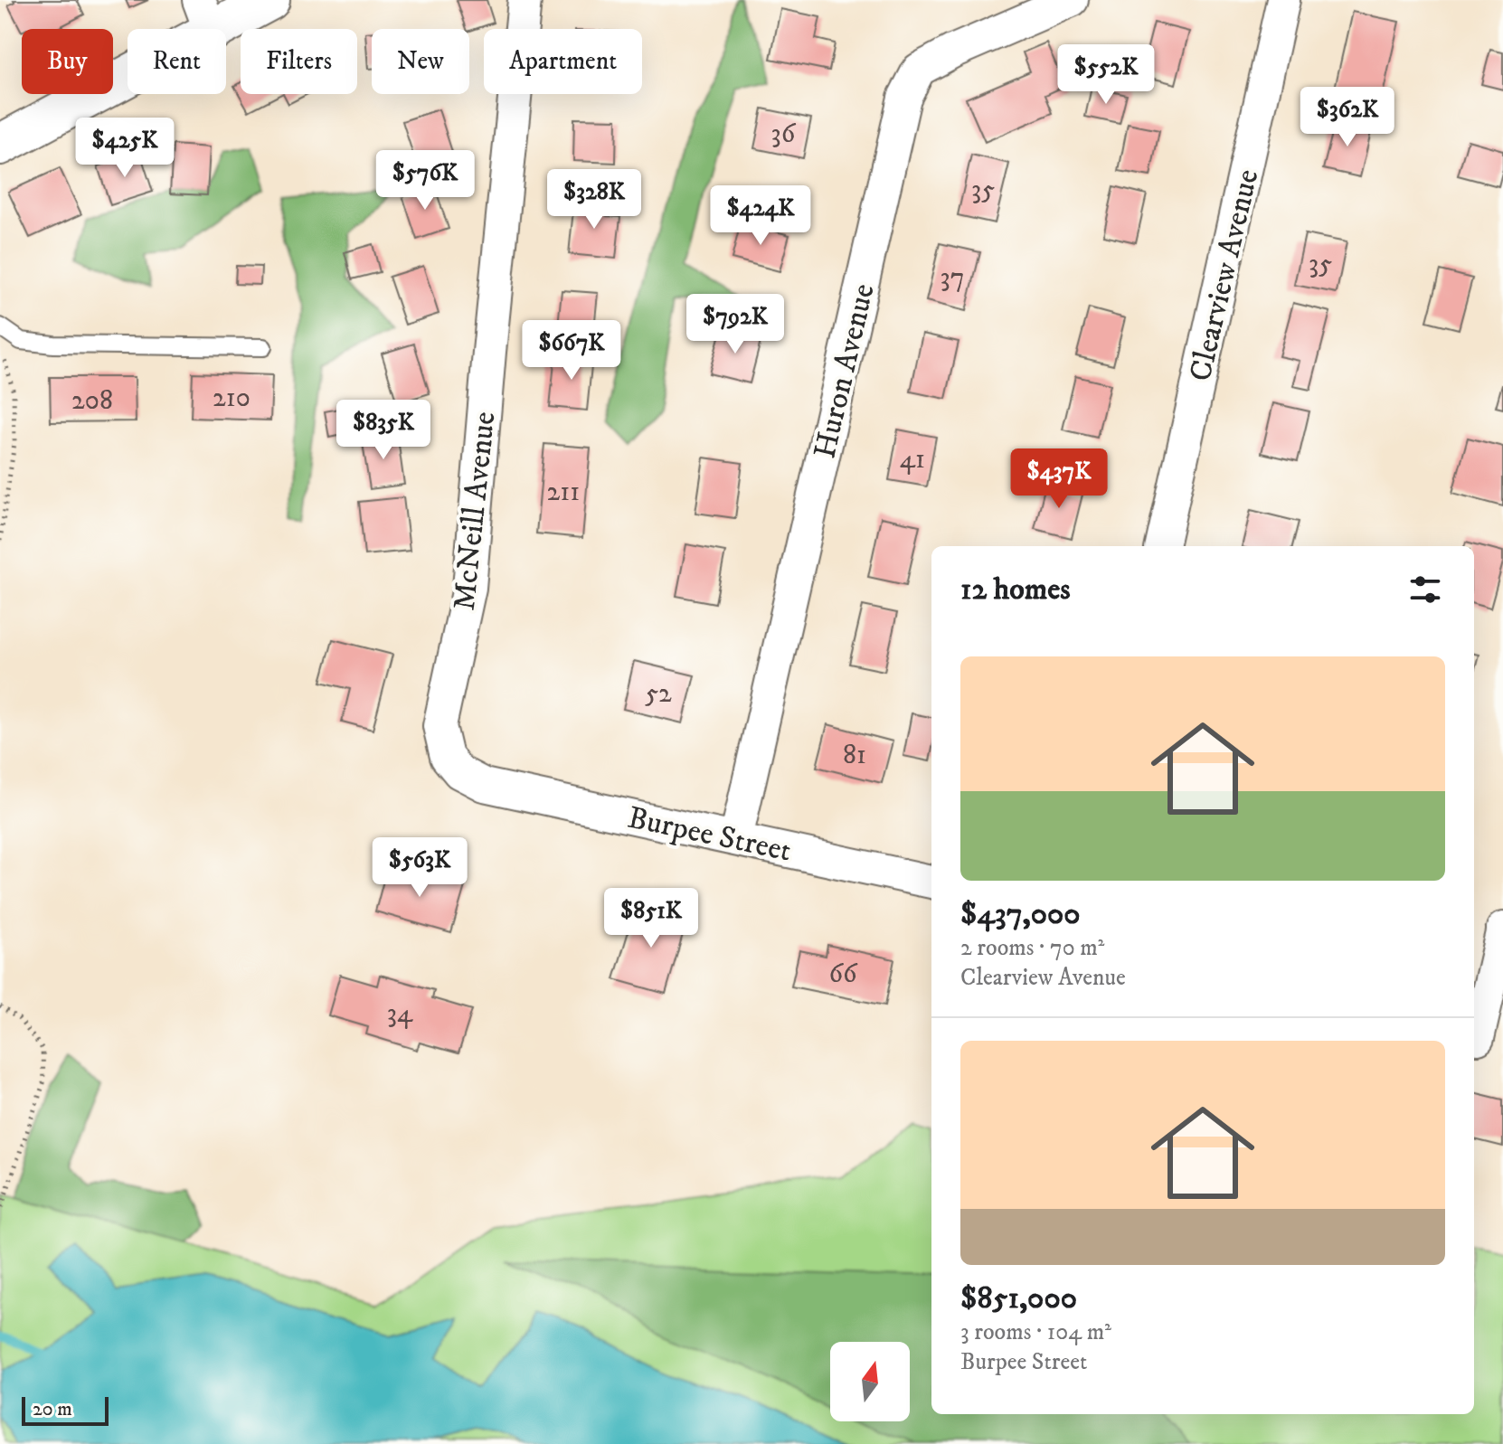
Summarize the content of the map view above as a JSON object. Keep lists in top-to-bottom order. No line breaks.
{"streets":{"street":["Clearview Avenue","Huron Avenue","McNeill Avenue","Burpee Street"]},"crossings":[["Huron Avenue","Burpee Street"],["McNeill Avenue","Burpee Street"]],"house_numbers":["36","35","35","37","210","208","41","211","52","81","66","34"],"scale_bar":"20 m","north":"top","page":{"chip":["Buy","Rent","Filters","New","Apartment"],"price":["$552K","$362K","$425K","$576K","$328K","$424K","$792K","$667K","$835K","$437K","$563K","$851K"],"heading":"12 homes","list":[{"name":"$437,000","note":"2 rooms · 70 m² · Clearview Avenue"},{"name":"$851,000","note":"3 rooms · 104 m² · Burpee Street"}],"scale":"20 m"}}
